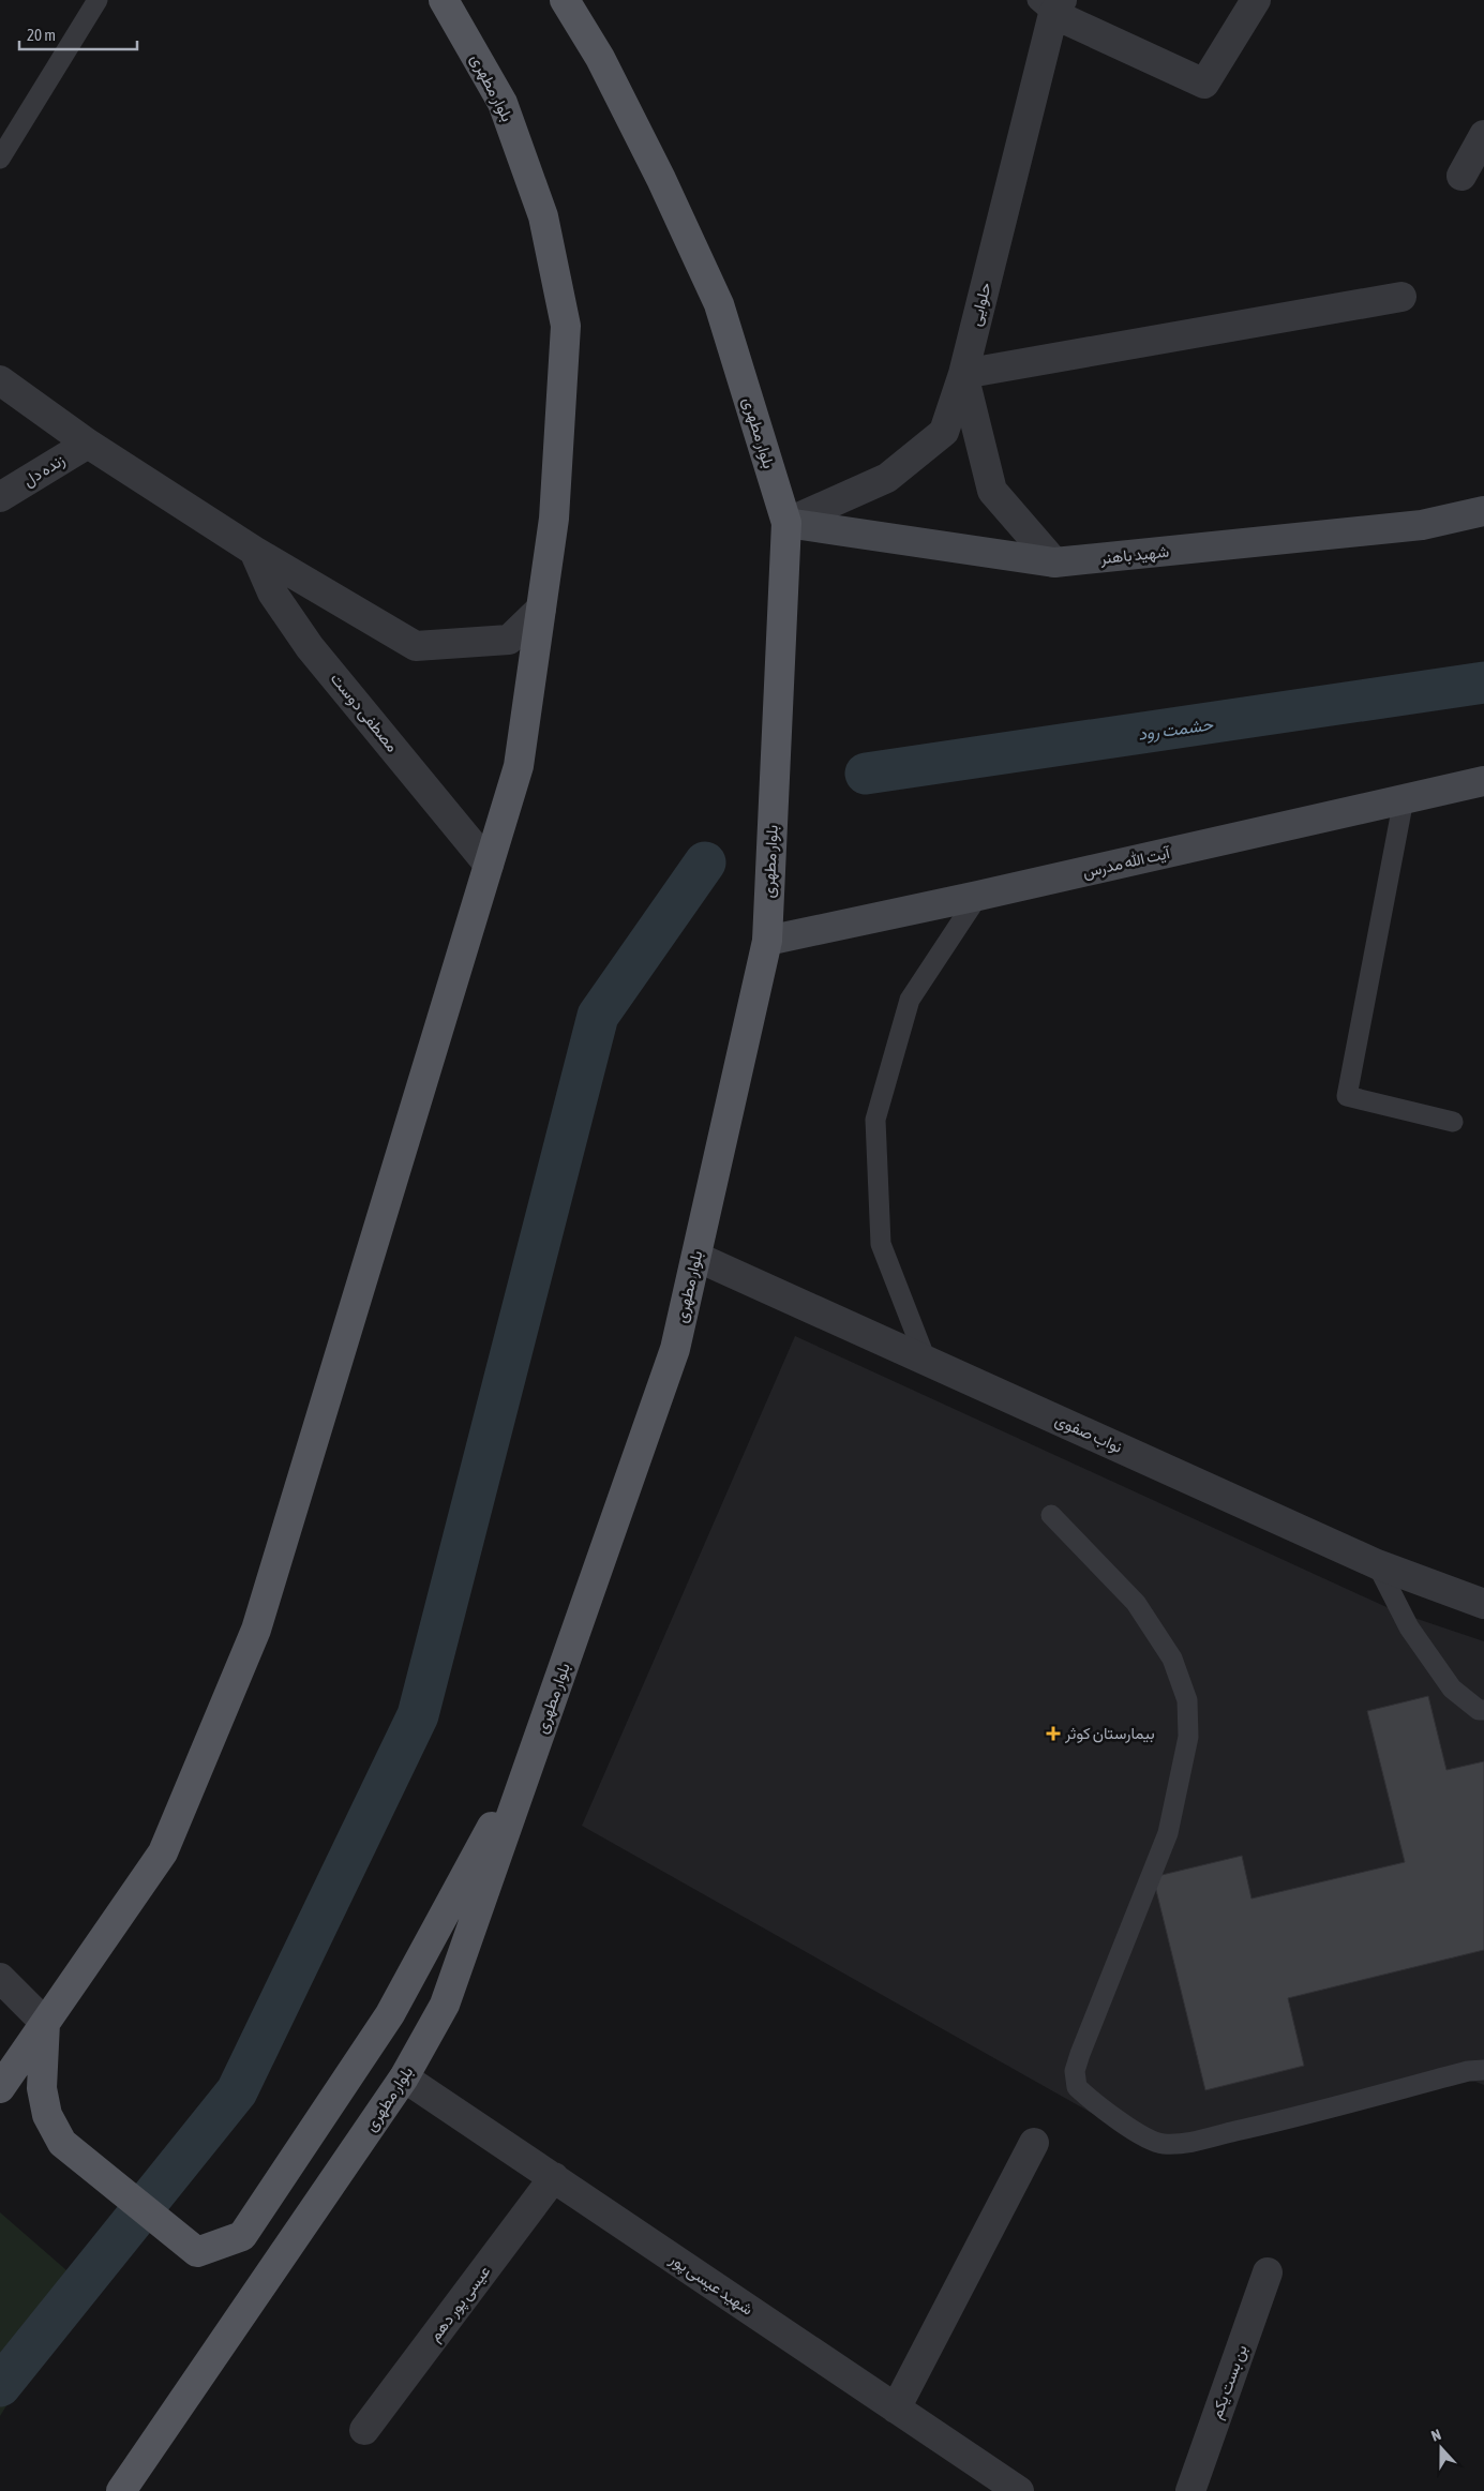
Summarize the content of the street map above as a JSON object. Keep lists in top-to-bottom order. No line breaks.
{"streets":{"main road":["بلوار مطهری","شهید باهنر","آیت الله مدرس"],"street":["حلوایی","زنده دل","مصطفی دوست","نواب صفوی","شهید عیسی پور","عیسی پور دهم","بن بست یکم"]},"crossings":[["بلوار مطهری","حلوایی"],["بلوار مطهری","شهید باهنر"],["بلوار مطهری","مصطفی دوست"],["بلوار مطهری","آیت الله مدرس"],["بلوار مطهری","نواب صفوی"],["بلوار مطهری","شهید عیسی پور"],["حلوایی","شهید باهنر"],["شهید عیسی پور","عیسی پور دهم"]],"water":["حشمت رود"],"places":{"health":["بیمارستان کوثر"]},"scale_bar":"20 m","north":"top"}
